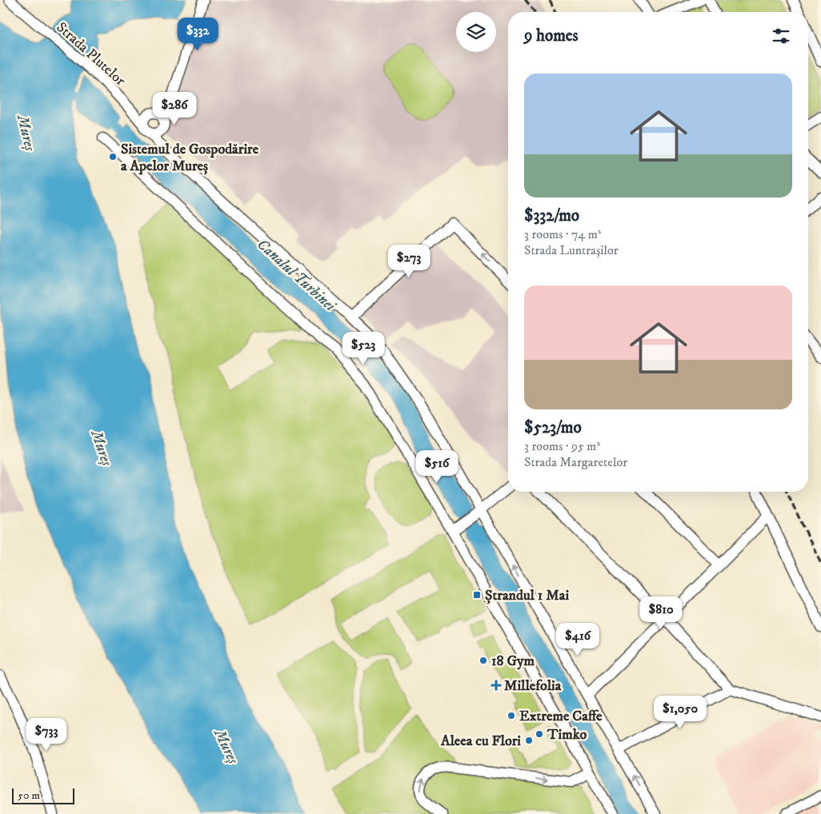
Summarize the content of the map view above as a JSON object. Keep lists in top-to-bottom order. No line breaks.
{"streets":{"street":["Strada Plutelor"]},"water":["Mureș","Canalul Turbinei"],"places":{"other":["Sistemul de Gospodărire a Apelor Mureș","18 Gym","Extreme Caffe","Timko","Aleea cu Flori"],"transit":["Ștrandul 1 Mai"],"health":["Millefolia"]},"scale_bar":"50 m","page":{"heading":"9 homes","price":["$332","$286","$273","$523","$516","$810","$416","$1,050","$733"],"list":[{"name":"$332/mo","note":"3 rooms · 74 m² · Strada Luntrașilor"},{"name":"$523/mo","note":"3 rooms · 95 m² · Strada Margaretelor"}],"scale":"50 m"}}
